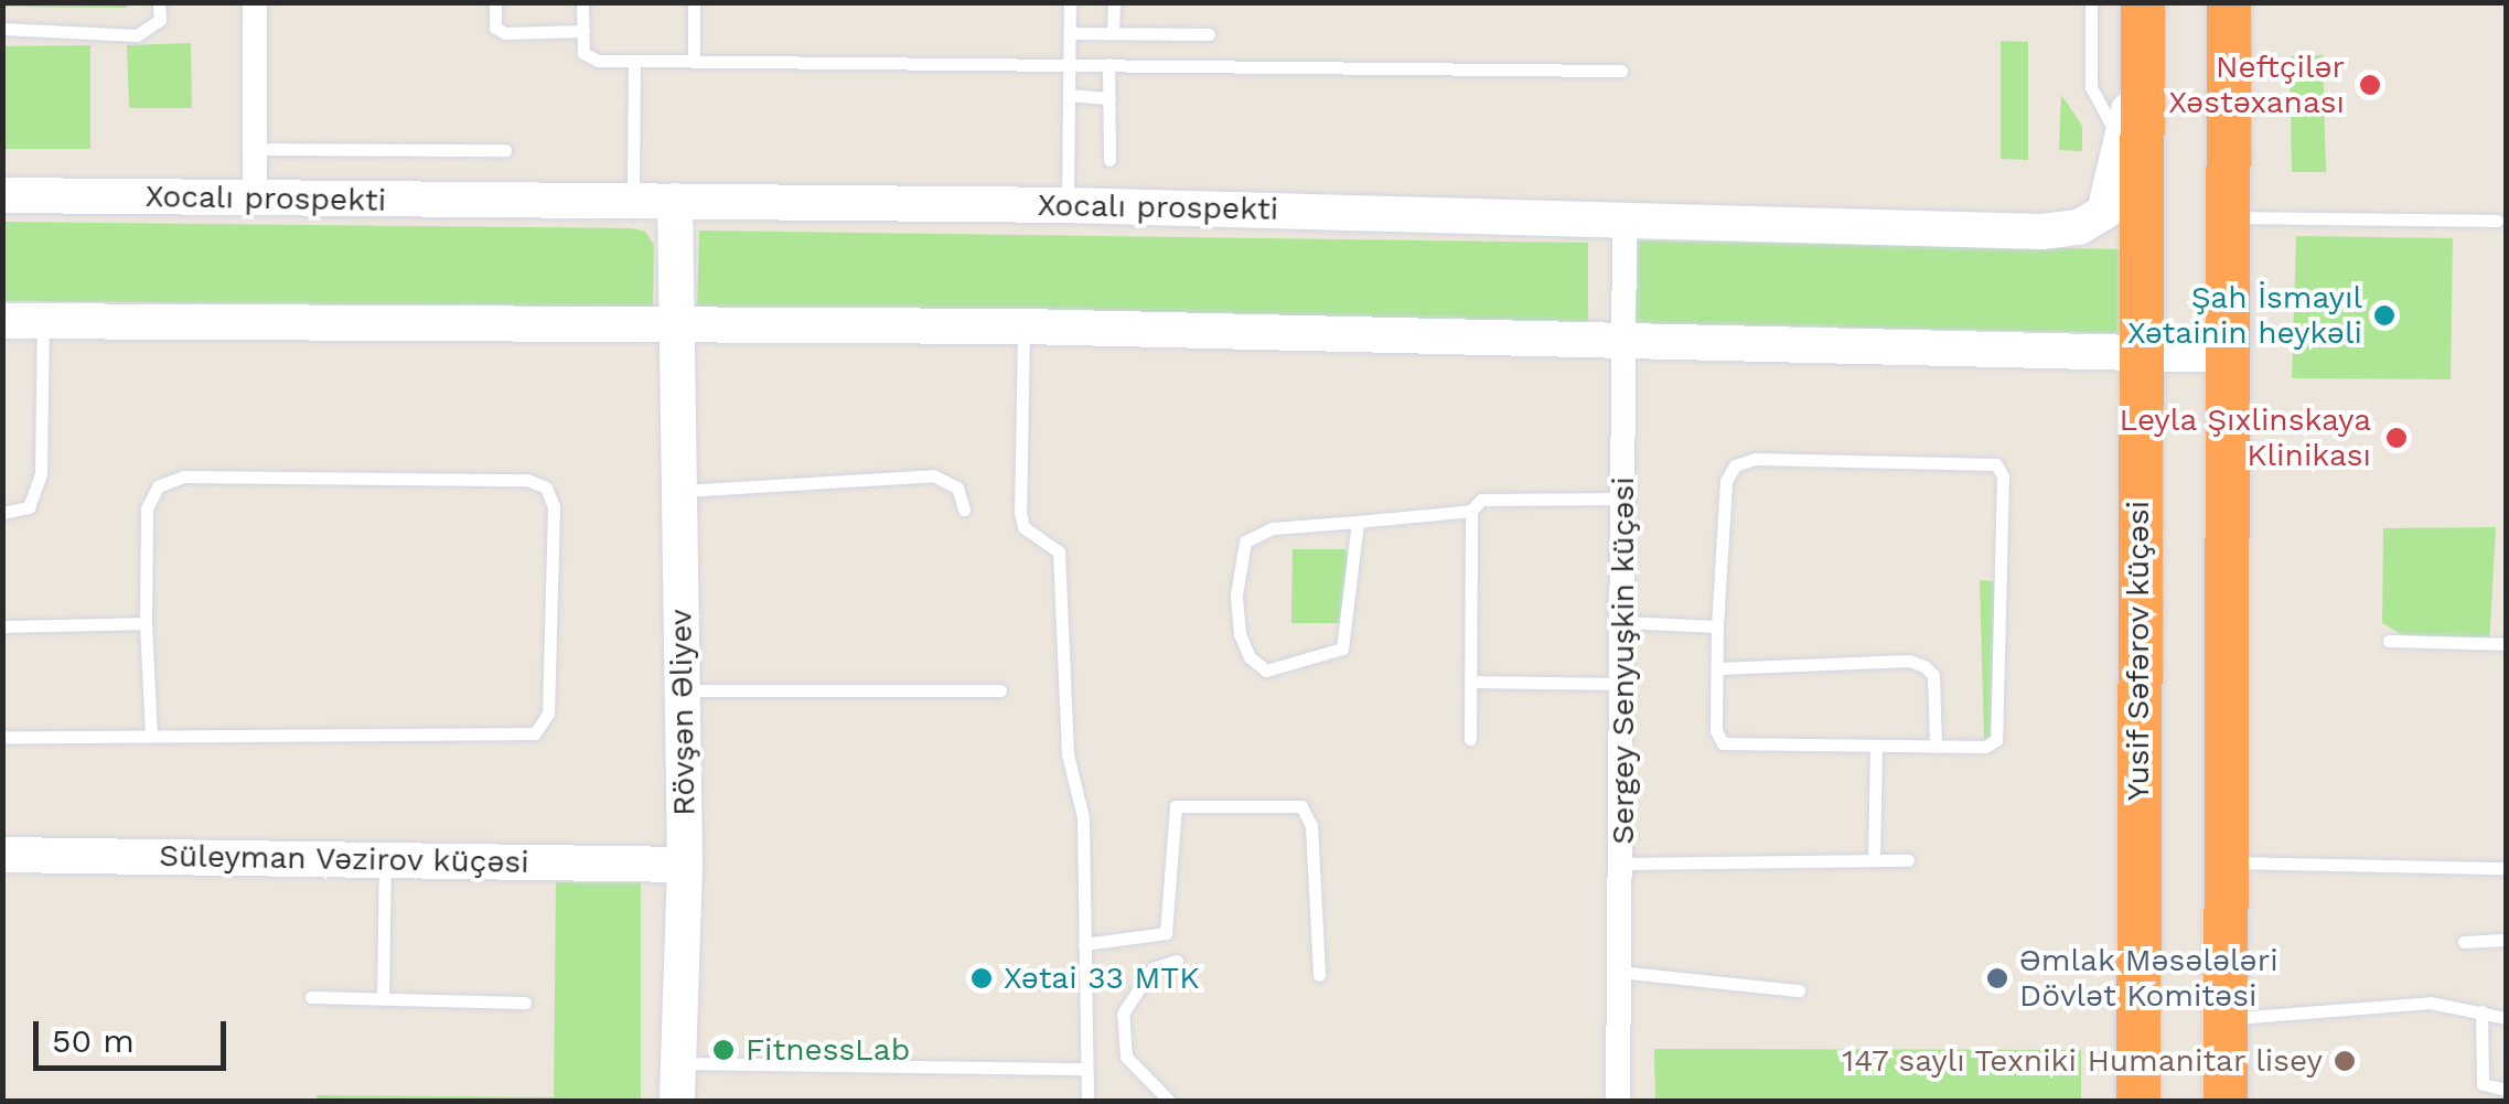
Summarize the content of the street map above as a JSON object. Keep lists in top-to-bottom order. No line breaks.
{"streets":{"highway":["Yusif Səfərov küçəsi"],"main road":["Xocalı prospekti","Rövşən Əliyev","Süleyman Vəzirov küçəsi"],"street":["Sergey Senyuşkin küçəsi"]},"crossings":[["Xocalı prospekti","Yusif Səfərov küçəsi"],["Xocalı prospekti","Sergey Senyuşkin küçəsi"],["Xocalı prospekti","Rövşən Əliyev"],["Rövşən Əliyev","Süleyman Vəzirov küçəsi"]],"places":["Neftçilər Xəstəxanası","Şah İsmayıl Xətainin heykəli","Leyla Şıxlinskaya Klinikası","Xətai 33 MTK","Əmlak Məsələləri Dövlət Komitəsi","FitnessLab","147 saylı Texniki Humanitar lisey"],"scale_bar":"50 m"}
